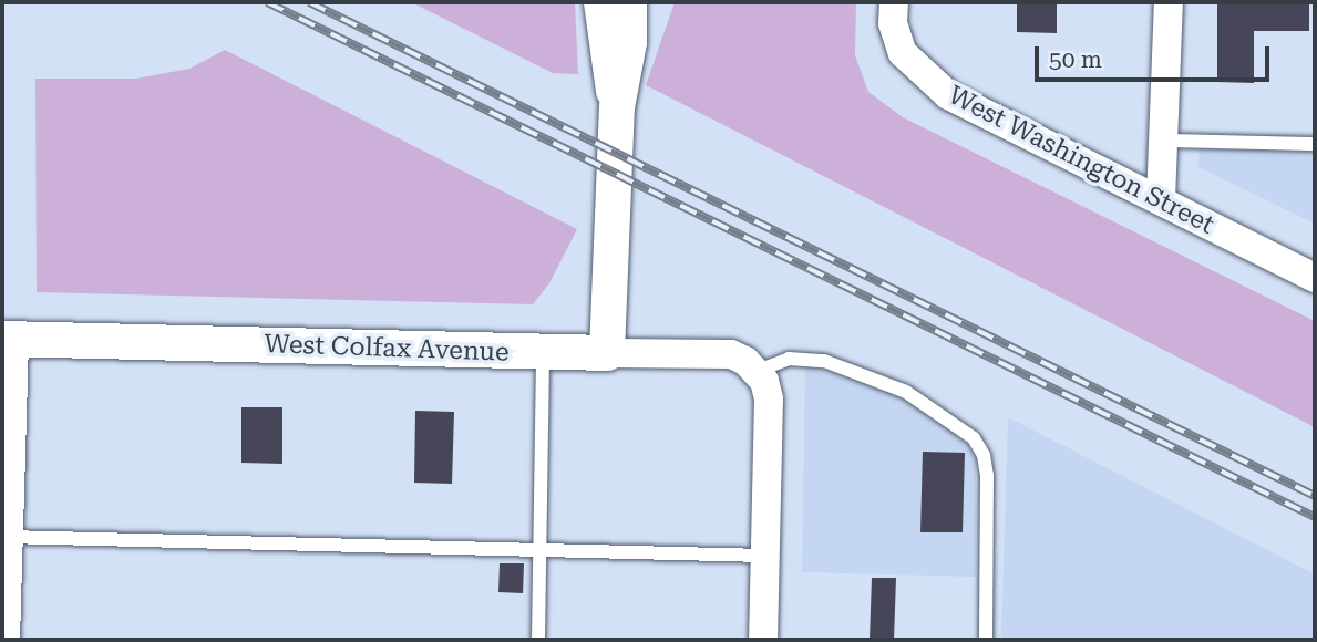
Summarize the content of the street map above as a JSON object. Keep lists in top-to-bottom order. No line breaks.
{"streets":{"street":["West Washington Street","West Colfax Avenue"]},"scale_bar":"50 m"}
